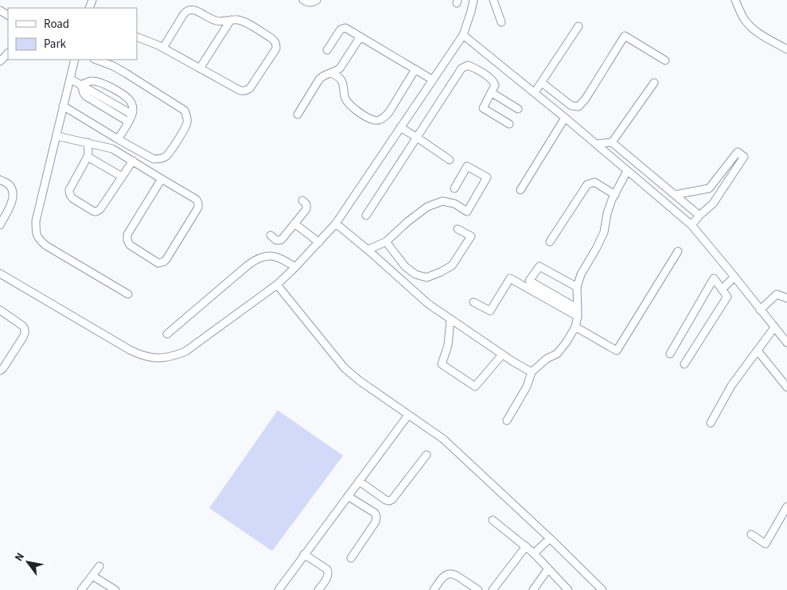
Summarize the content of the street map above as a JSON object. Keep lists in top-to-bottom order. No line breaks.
{"legend":["Road","Park"],"north":"top left"}
